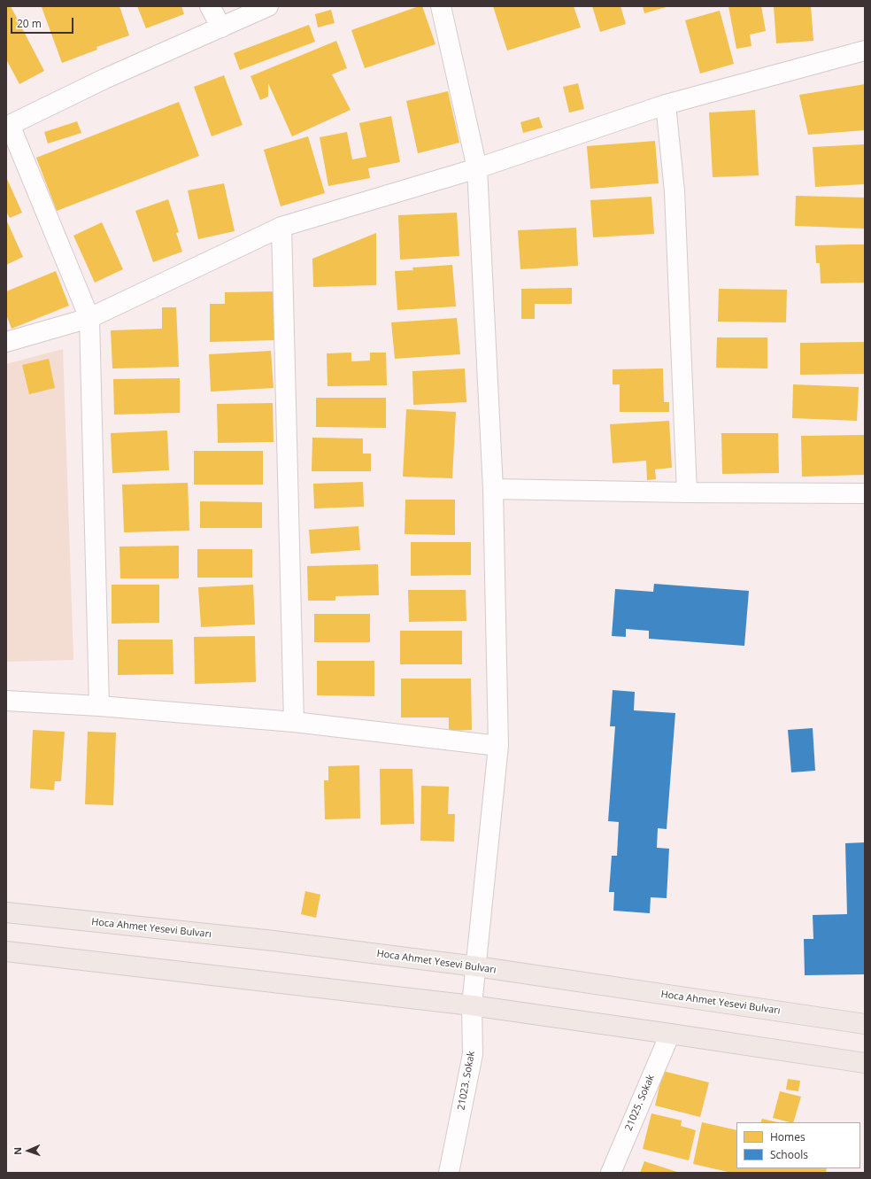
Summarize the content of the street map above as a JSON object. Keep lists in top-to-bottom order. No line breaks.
{"streets":{"main road":["Hoca Ahmet Yesevi Bulvarı"],"street":["21023. Sokak","21025. Sokak"]},"crossings":[["Hoca Ahmet Yesevi Bulvarı","21023. Sokak"]],"legend":["Homes","Schools"],"scale_bar":"20 m","north":"left"}
